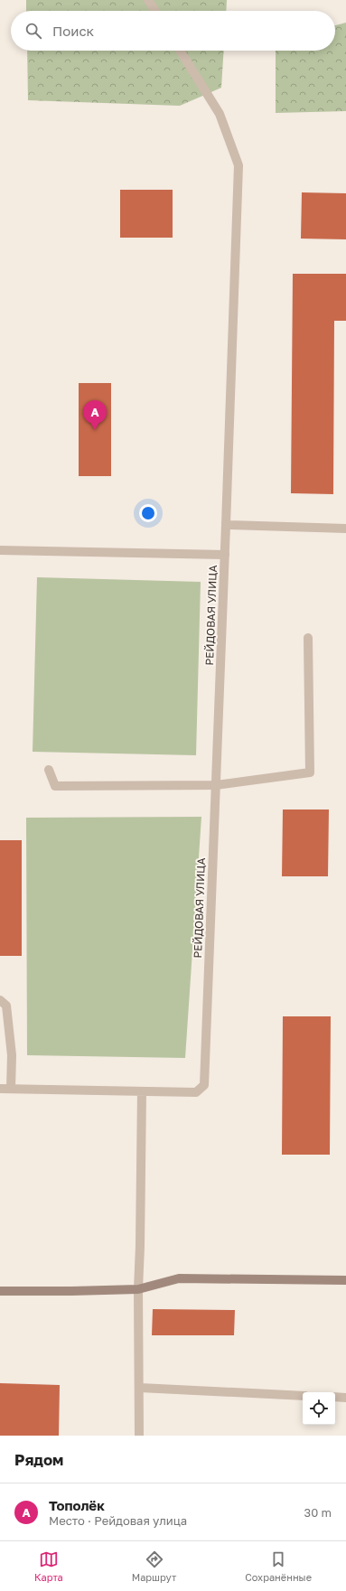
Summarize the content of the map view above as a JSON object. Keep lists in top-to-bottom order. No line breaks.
{"streets":{"street":["РЕЙДОВАЯ УЛИЦА"]},"page":{"search":"Поиск","pins":"A","heading":"Рядом","list":[{"mark":"A","name":"Тополёк","note":"Место · Рейдовая улица","value":"30 m"}],"nav":["Карта","Маршрут","Сохранённые"]}}
